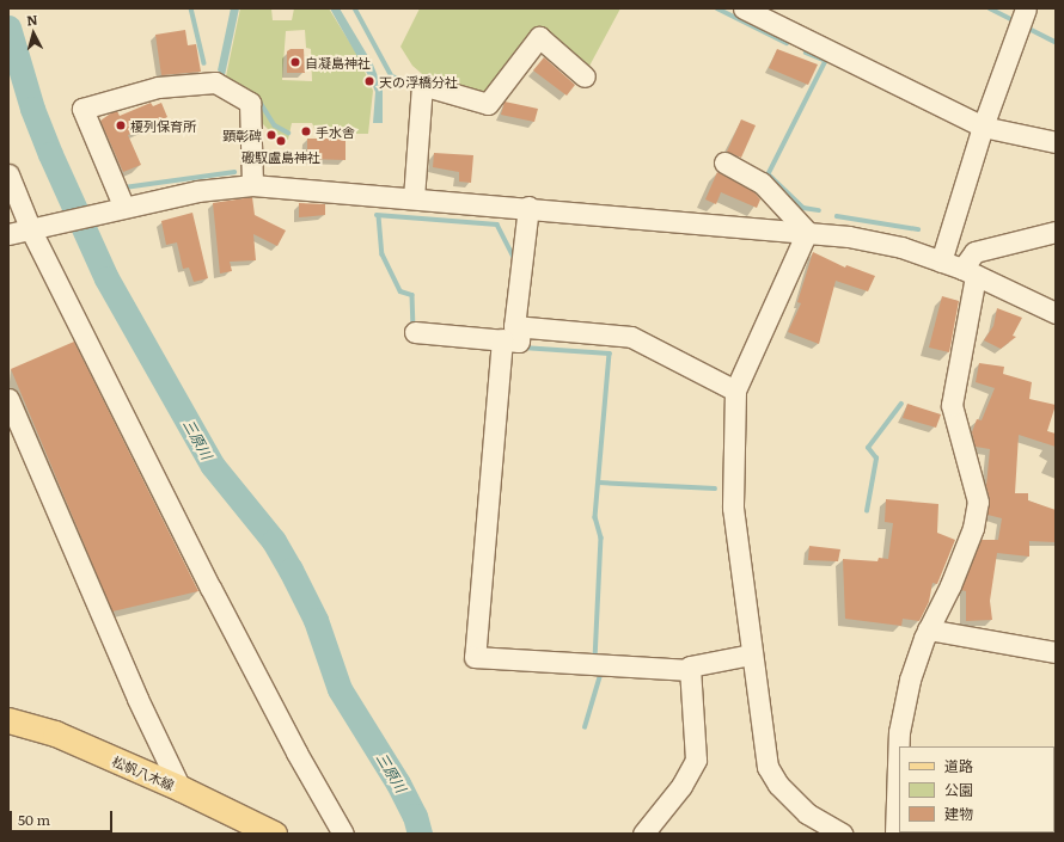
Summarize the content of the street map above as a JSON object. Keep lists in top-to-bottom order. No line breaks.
{"streets":{"main road":["松帆八木線"]},"water":["三原川"],"places":["自凝島神社","天の浮橋分社","榎列保育所","手水舎","顕彰碑","磤馭盧島神社"],"legend":["道路","公園","建物"],"scale_bar":"50 m","north":"top"}
